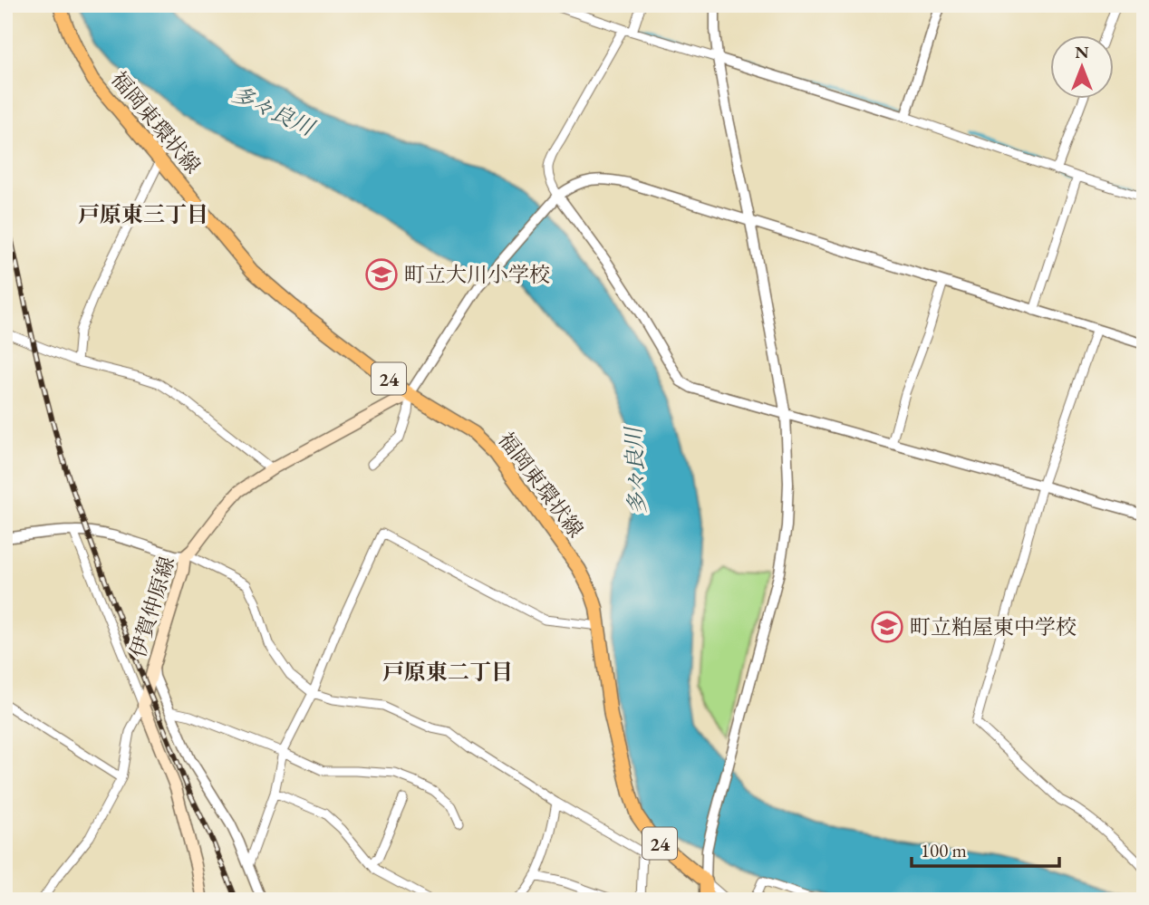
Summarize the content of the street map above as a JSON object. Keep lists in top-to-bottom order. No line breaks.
{"streets":{"main road":["福岡東環状線","24","伊賀仲原線"]},"crossings":[["福岡東環状線","伊賀仲原線"]],"districts":["戸原東三丁目","戸原東二丁目"],"water":["多々良川"],"places":{"school or university":["町立大川小学校","町立粕屋東中学校"]},"scale_bar":"100 m","north":"top"}
